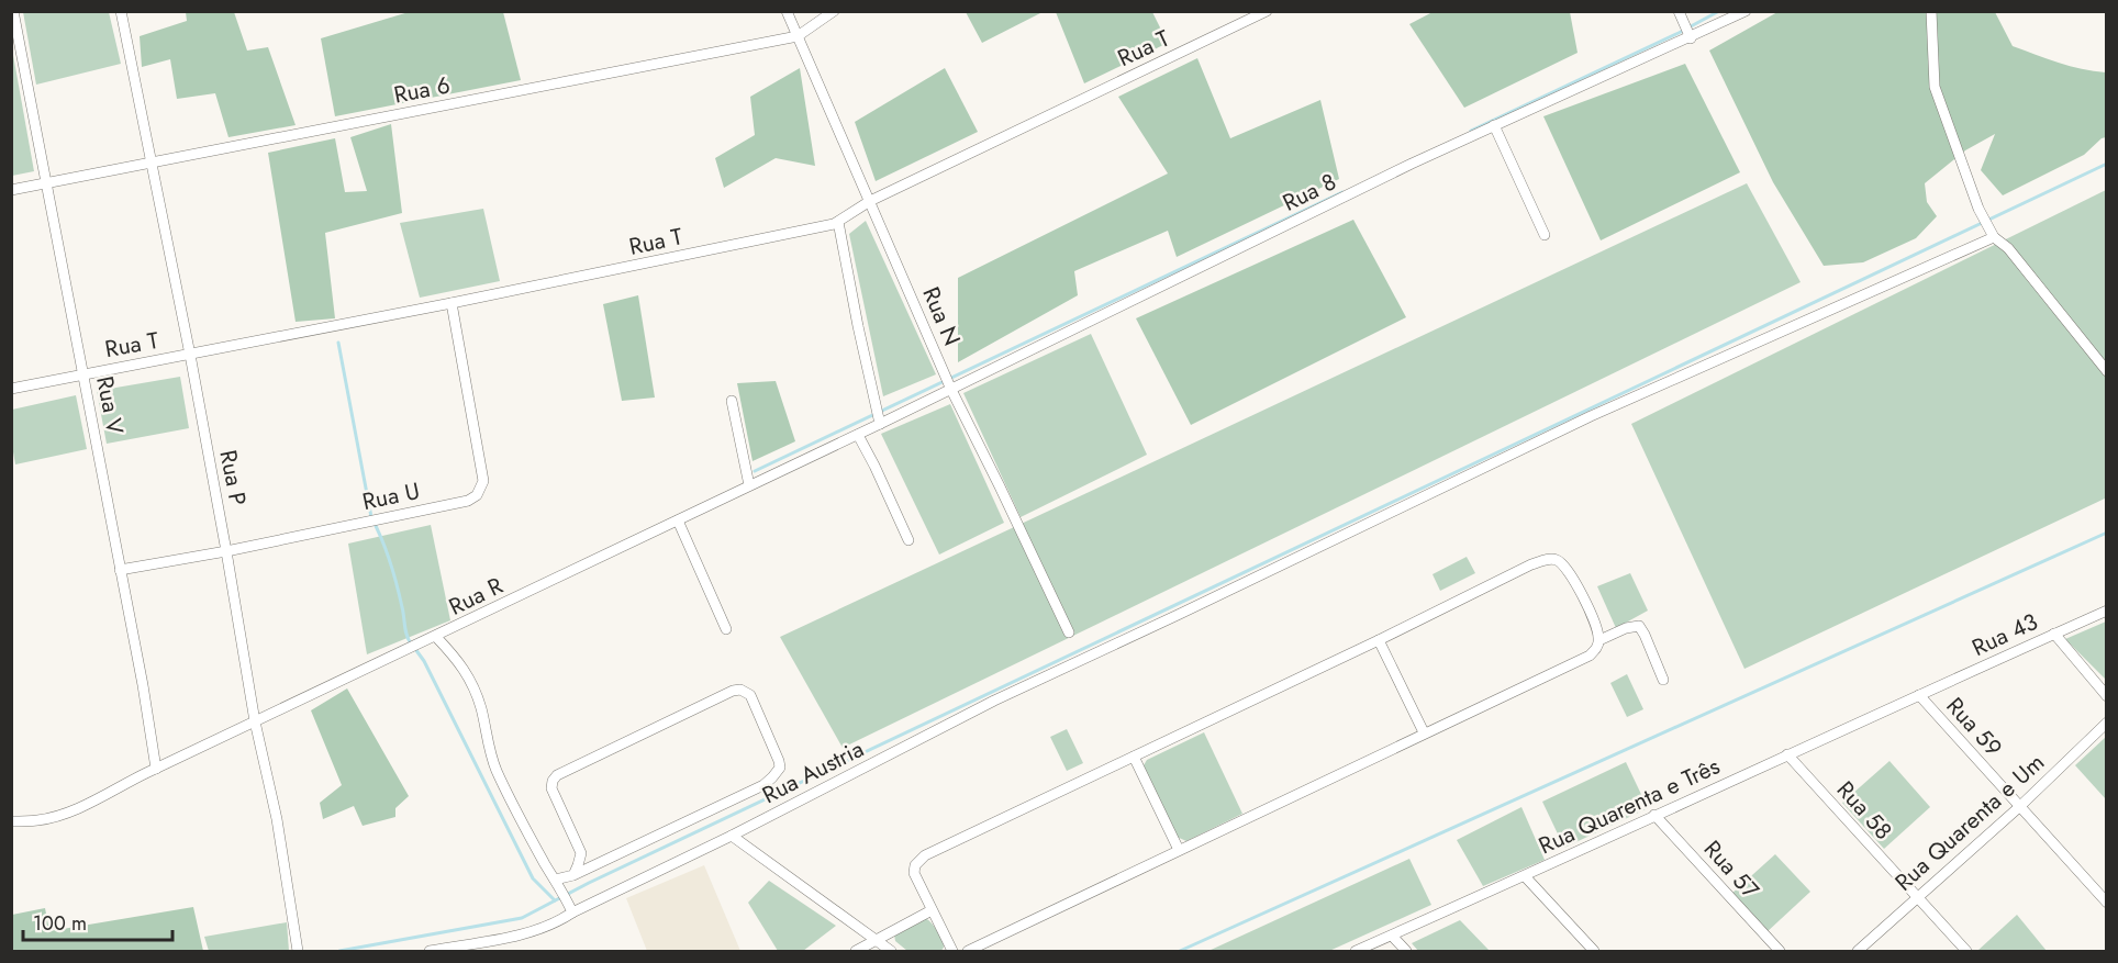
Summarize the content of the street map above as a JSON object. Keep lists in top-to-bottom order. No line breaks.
{"streets":{"street":["Rua T","Rua 6","Rua 8","Rua N","Rua V","Rua P","Rua U","Rua R","Rua 43","Rua 59","Rua Austria","Rua Quarenta e Três","Rua 58","Rua Quarenta e Um","Rua 57"]},"crossings":[["Rua T","Rua N"],["Rua T","Rua V"],["Rua T","Rua P"],["Rua T","Rua U"],["Rua 6","Rua N"],["Rua 6","Rua V"],["Rua 6","Rua P"],["Rua 8","Rua N"],["Rua 8","Rua R"],["Rua N","Rua R"],["Rua V","Rua U"],["Rua V","Rua R"],["Rua P","Rua U"],["Rua P","Rua R"],["Rua 43","Rua 59"],["Rua 43","Rua Quarenta e Três"],["Rua 59","Rua Quarenta e Três"],["Rua 59","Rua Quarenta e Um"],["Rua Quarenta e Três","Rua 58"],["Rua Quarenta e Três","Rua 57"],["Rua 58","Rua Quarenta e Um"]],"scale_bar":"100 m"}
